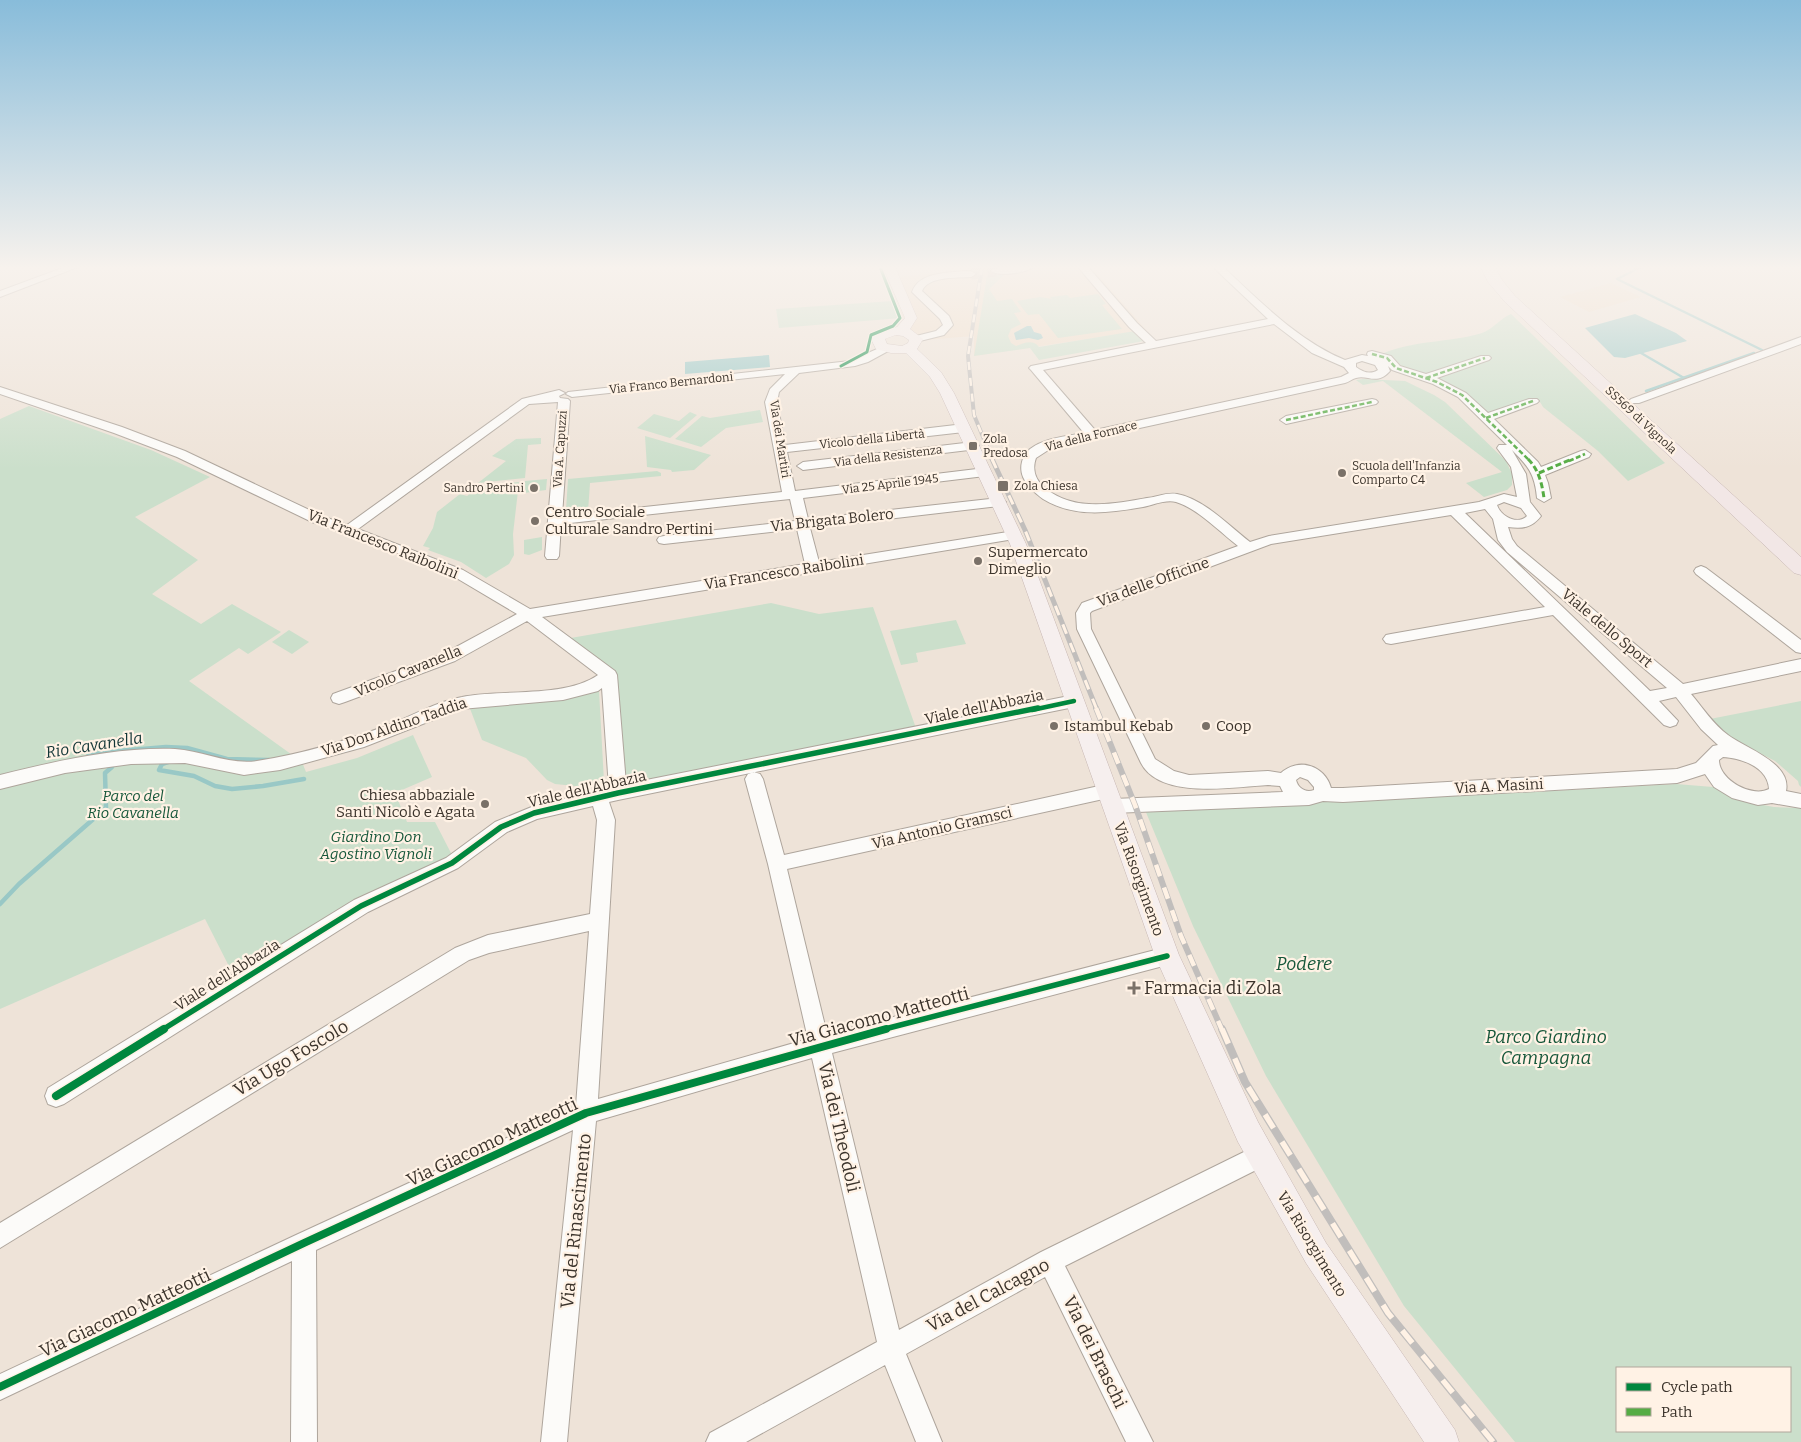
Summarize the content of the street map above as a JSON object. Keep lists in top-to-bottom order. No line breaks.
{"streets":{"highway":["SS569 di Vignola"],"main road":["Via Risorgimento"],"street":["Via Franco Bernardoni","Via della Fornace","Via dei Martiri","Vicolo della Libertà","Via A. Capuzzi","Via della Resistenza","Via 25 Aprile 1945","Via Brigata Bolero","Via Francesco Raibolini","Via delle Officine","Viale dello Sport","Vicolo Cavanella","Viale dell'Abbazia","Via Don Aldino Taddia","Via A. Masini","Via Antonio Gramsci","Via Giacomo Matteotti","Via Ugo Foscolo","Via dei Theodoli","Via del Rinascimento","Via del Calcagno","Via dei Braschi"]},"crossings":[["Via Franco Bernardoni","Via dei Martiri"],["Via Franco Bernardoni","Via A. Capuzzi"],["Via Franco Bernardoni","Via Francesco Raibolini"],["Via Franco Bernardoni","Via Risorgimento"],["Via della Fornace","Via delle Officine"],["Via dei Martiri","Vicolo della Libertà"],["Via dei Martiri","Via 25 Aprile 1945"],["Via dei Martiri","Via Brigata Bolero"],["Via dei Martiri","Via Francesco Raibolini"],["Vicolo della Libertà","Via della Resistenza"],["Vicolo della Libertà","Via Risorgimento"],["Via A. Capuzzi","Via 25 Aprile 1945"],["Via della Resistenza","Via Risorgimento"],["Via 25 Aprile 1945","Via Risorgimento"],["Via Brigata Bolero","Via Risorgimento"],["Via Francesco Raibolini","Vicolo Cavanella"],["Via Francesco Raibolini","Via Risorgimento"],["Via delle Officine","Viale dello Sport"],["Viale dello Sport","Via A. Masini"],["Viale dell'Abbazia","Via Risorgimento"],["Viale dell'Abbazia","Via dei Theodoli"],["Viale dell'Abbazia","Via del Rinascimento"],["Via A. Masini","Via Antonio Gramsci"],["Via A. Masini","Via Risorgimento"],["Via Antonio Gramsci","Via Risorgimento"],["Via Antonio Gramsci","Via dei Theodoli"],["Via Risorgimento","Via Giacomo Matteotti"],["Via Risorgimento","Via del Calcagno"],["Via Giacomo Matteotti","Via dei Theodoli"],["Via Giacomo Matteotti","Via del Rinascimento"],["Via Ugo Foscolo","Via del Rinascimento"],["Via dei Theodoli","Via del Calcagno"],["Via del Calcagno","Via dei Braschi"]],"water":["Rio Cavanella"],"parks":["Parco del Rio Cavanella","Giardino Don Agostino Vignoli","Podere","Parco Giardino Campagna"],"places":{"transit":["Zola Predosa","Zola Chiesa"],"other":["Scuola dell'Infanzia Comparto C4","Sandro Pertini","Centro Sociale Culturale Sandro Pertini","Supermercato Dimeglio","Istambul Kebab","Coop","Chiesa abbaziale Santi Nicolò e Agata"],"health":["Farmacia di Zola"]},"legend":["Cycle path","Path"]}
